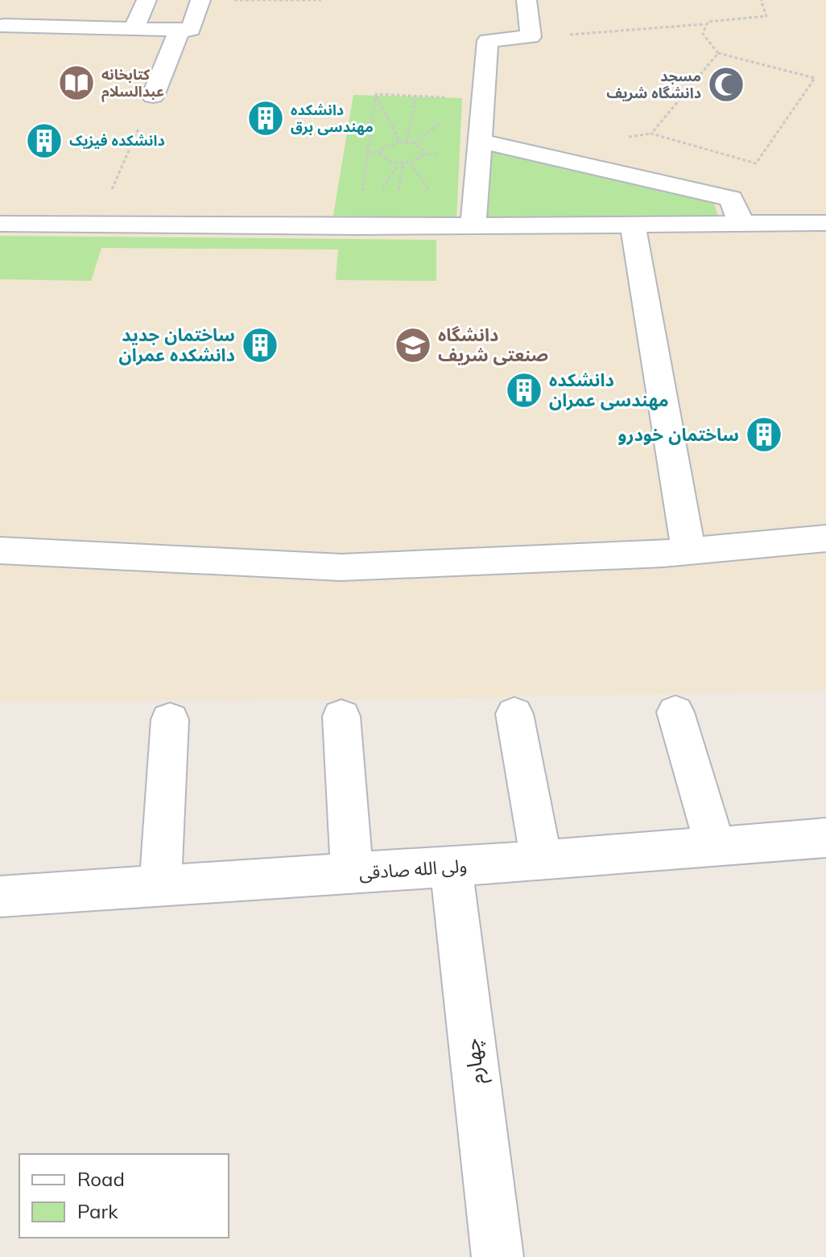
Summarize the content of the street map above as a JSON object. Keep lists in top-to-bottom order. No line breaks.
{"streets":{"street":["ولی الله صادقی","چهارم"]},"crossings":[["ولی الله صادقی","چهارم"]],"places":{"library":["کتابخانه عبدالسلام"],"mosque":["مسجد دانشگاه شریف"],"building":["دانشکده مهندسی برق","دانشکده فیزیک","ساختمان جدید دانشکده عمران","دانشکده مهندسی عمران","ساختمان خودرو"],"school or university":["دانشگاه صنعتی شریف"]},"legend":["Road","Park"]}
